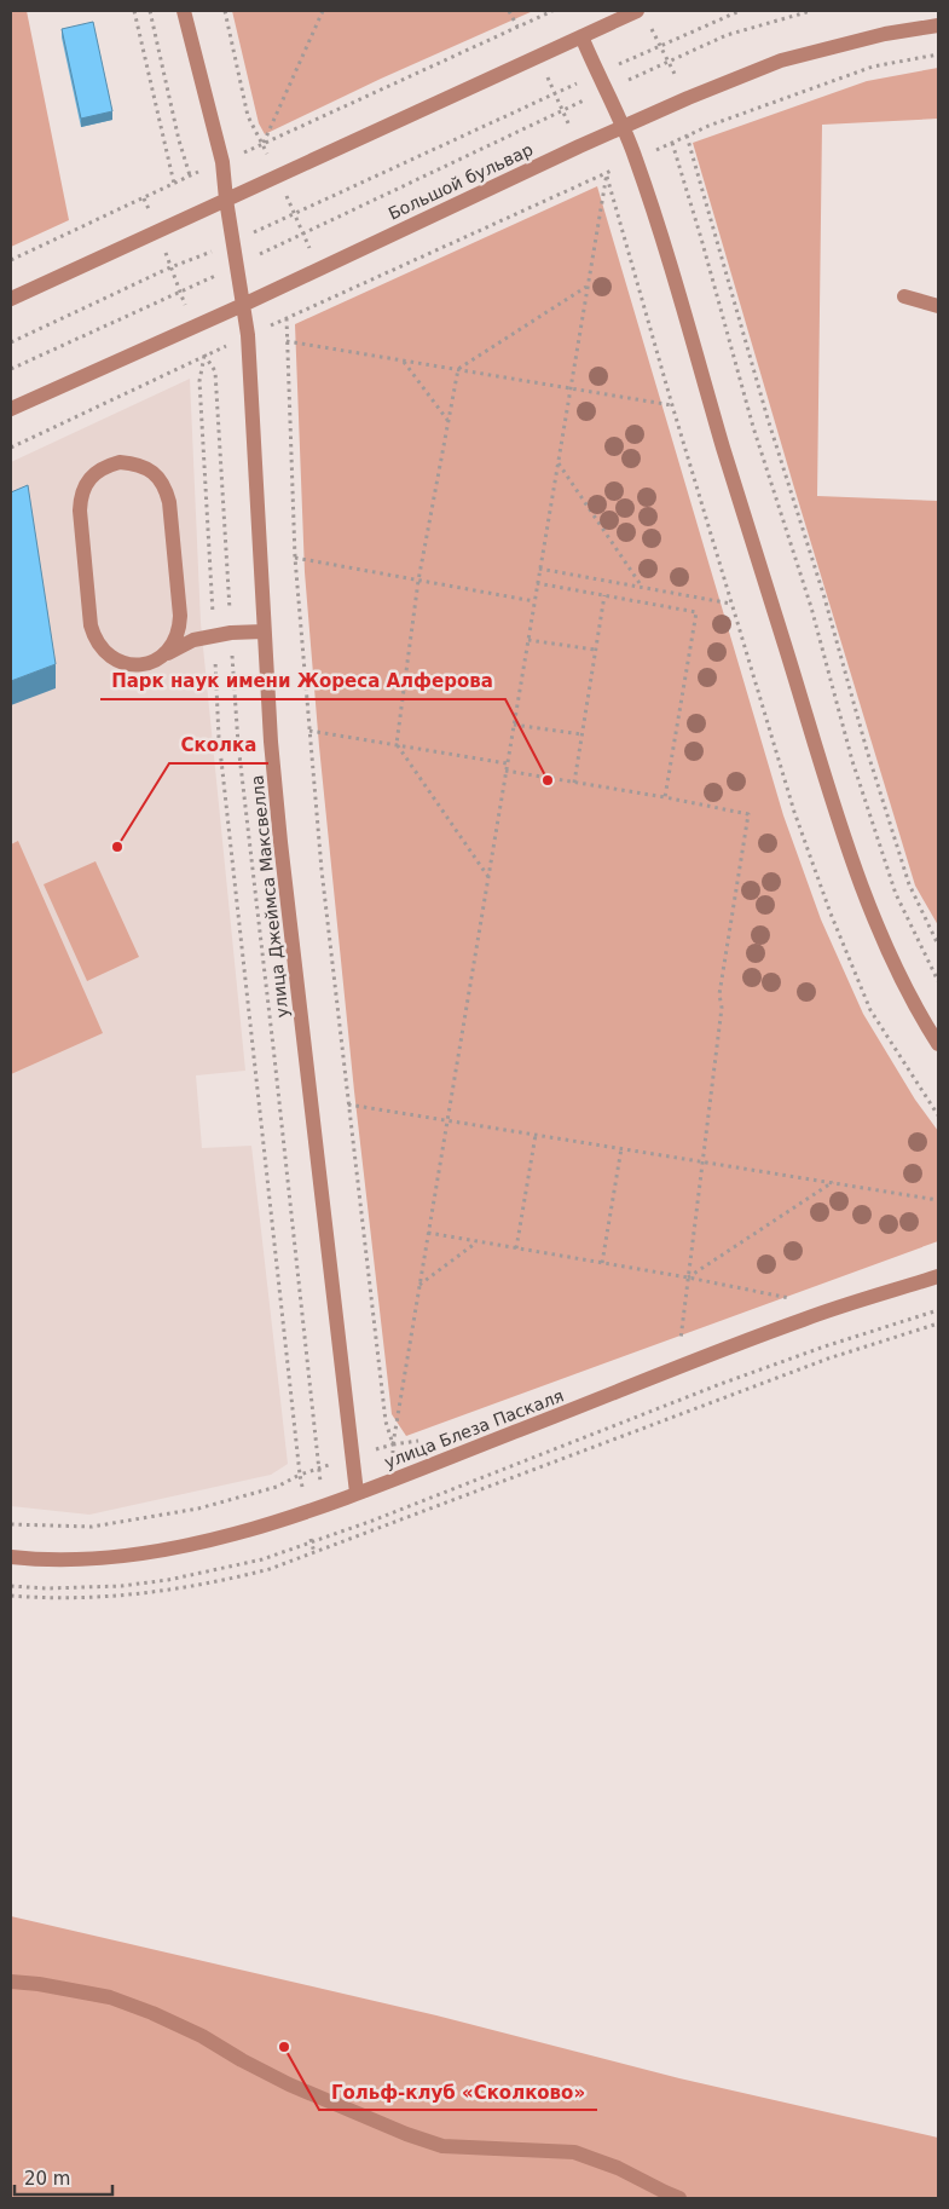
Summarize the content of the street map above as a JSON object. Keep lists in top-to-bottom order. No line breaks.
{"streets":{"street":["Большой бульвар","улица Джеймса Максвелла","улица Блеза Паскаля"]},"crossings":[["Большой бульвар","улица Джеймса Максвелла"],["улица Джеймса Максвелла","улица Блеза Паскаля"]],"places":["Парк наук имени Жореса Алферова","Сколка","Гольф-клуб «Сколково»"],"scale_bar":"20 m"}
